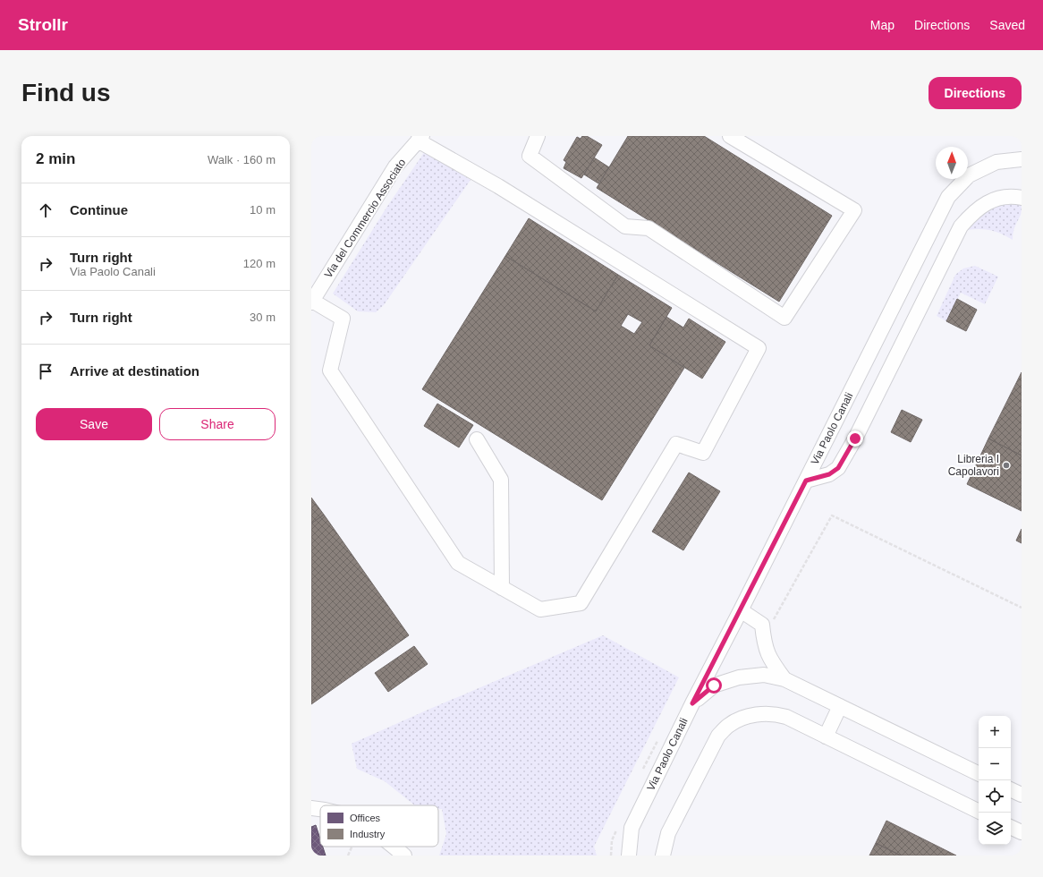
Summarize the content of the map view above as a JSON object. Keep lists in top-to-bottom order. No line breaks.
{"streets":{"street":["Via del Commercio Associato","Via Paolo Canali"]},"places":["Libreria I Capolavori"],"legend":["Offices","Industry"],"north":"top","page":{"header":"Strollr","nav":["Map","Directions","Saved"],"buttons":["Directions",["Save","Share"]],"title":"Find us","heading":["2 min","Walk · 160 m"],"list":[["Continue","10 m"],["Turn right","Via Paolo Canali","120 m"],["Turn right","30 m"],"Arrive at destination"],"map_buttons":["+","−"]}}
